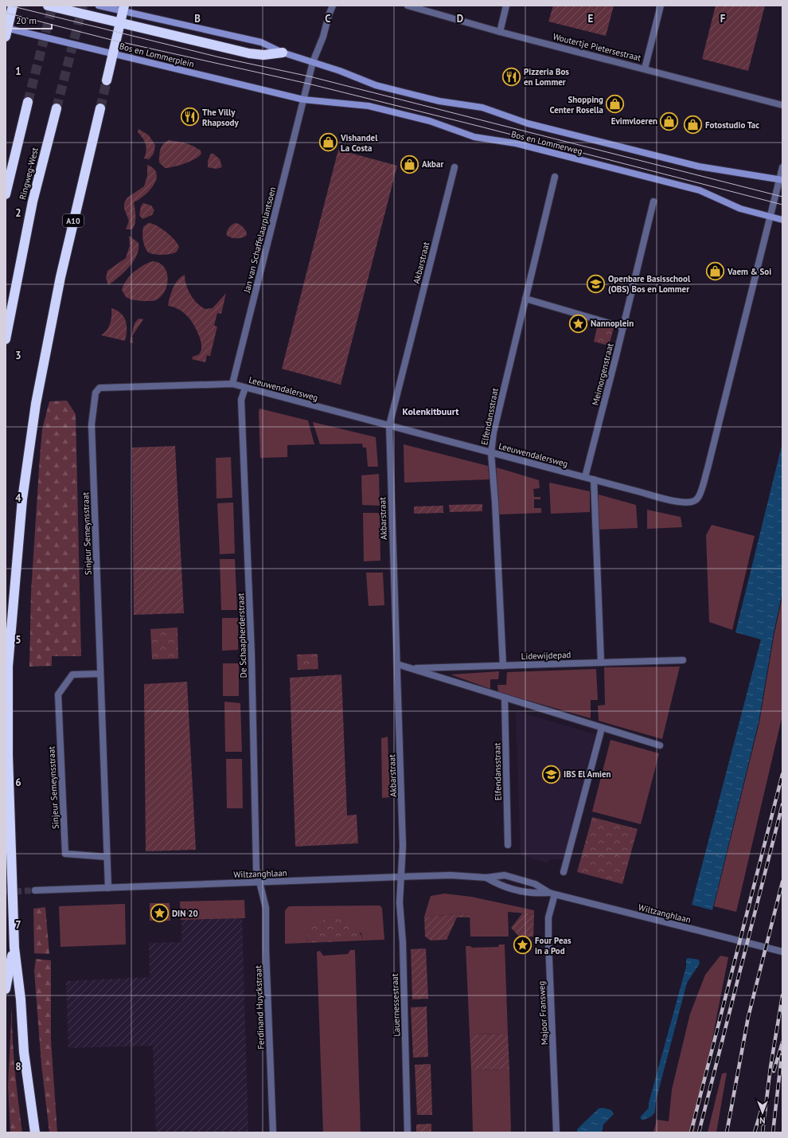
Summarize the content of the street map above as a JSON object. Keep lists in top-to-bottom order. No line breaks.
{"streets":{"highway":["Ringweg-West","A10"],"main road":["Bos en Lommerplein","Bos en Lommerweg"],"street":["Woutertje Pietersestraat","Jan van Schaffelaarplantsoen","Akbarstraat","Meimorgenstraat","Leeuwendalersweg","Elfendansstraat","Sinjeur Semeynsstraat","De Schaapherderstraat","Lidewijdepad","Wiltzanghlaan","Lauernessestraat","Ferdinand Huyckstraat","Majoor Fransweg"]},"crossings":[["Bos en Lommerplein","Bos en Lommerweg"],["Bos en Lommerplein","Jan van Schaffelaarplantsoen"],["Bos en Lommerweg","Jan van Schaffelaarplantsoen"],["Bos en Lommerweg","Leeuwendalersweg"],["Jan van Schaffelaarplantsoen","Leeuwendalersweg"],["Akbarstraat","Leeuwendalersweg"],["Akbarstraat","Wiltzanghlaan"],["Akbarstraat","Lauernessestraat"],["Meimorgenstraat","Leeuwendalersweg"],["Leeuwendalersweg","Elfendansstraat"],["Leeuwendalersweg","Sinjeur Semeynsstraat"],["Leeuwendalersweg","De Schaapherderstraat"],["Elfendansstraat","Lidewijdepad"],["Sinjeur Semeynsstraat","Wiltzanghlaan"],["De Schaapherderstraat","Wiltzanghlaan"],["De Schaapherderstraat","Ferdinand Huyckstraat"],["Wiltzanghlaan","Lauernessestraat"],["Wiltzanghlaan","Ferdinand Huyckstraat"],["Wiltzanghlaan","Majoor Fransweg"]],"districts":["Kolenkitbuurt"],"places":{"restaurant":["Pizzeria Bos en Lommer","The Villy Rhapsody"],"shop":["Shopping Center Rosella","Evimvloeren","Fotostudio Tac","Vishandel La Costa","Akbar","Vaem & Soi"],"school or university":["Openbare Basisschool (OBS) Bos en Lommer","IBS El Amien"],"place":["Nannoplein","DIN 20","Four Peas in a Pod"]},"scale_bar":"20 m","north":"bottom","grid":{"columns":["B","C","D","E","F"],"rows":["1","2","3","4","5","6","7","8"]}}
